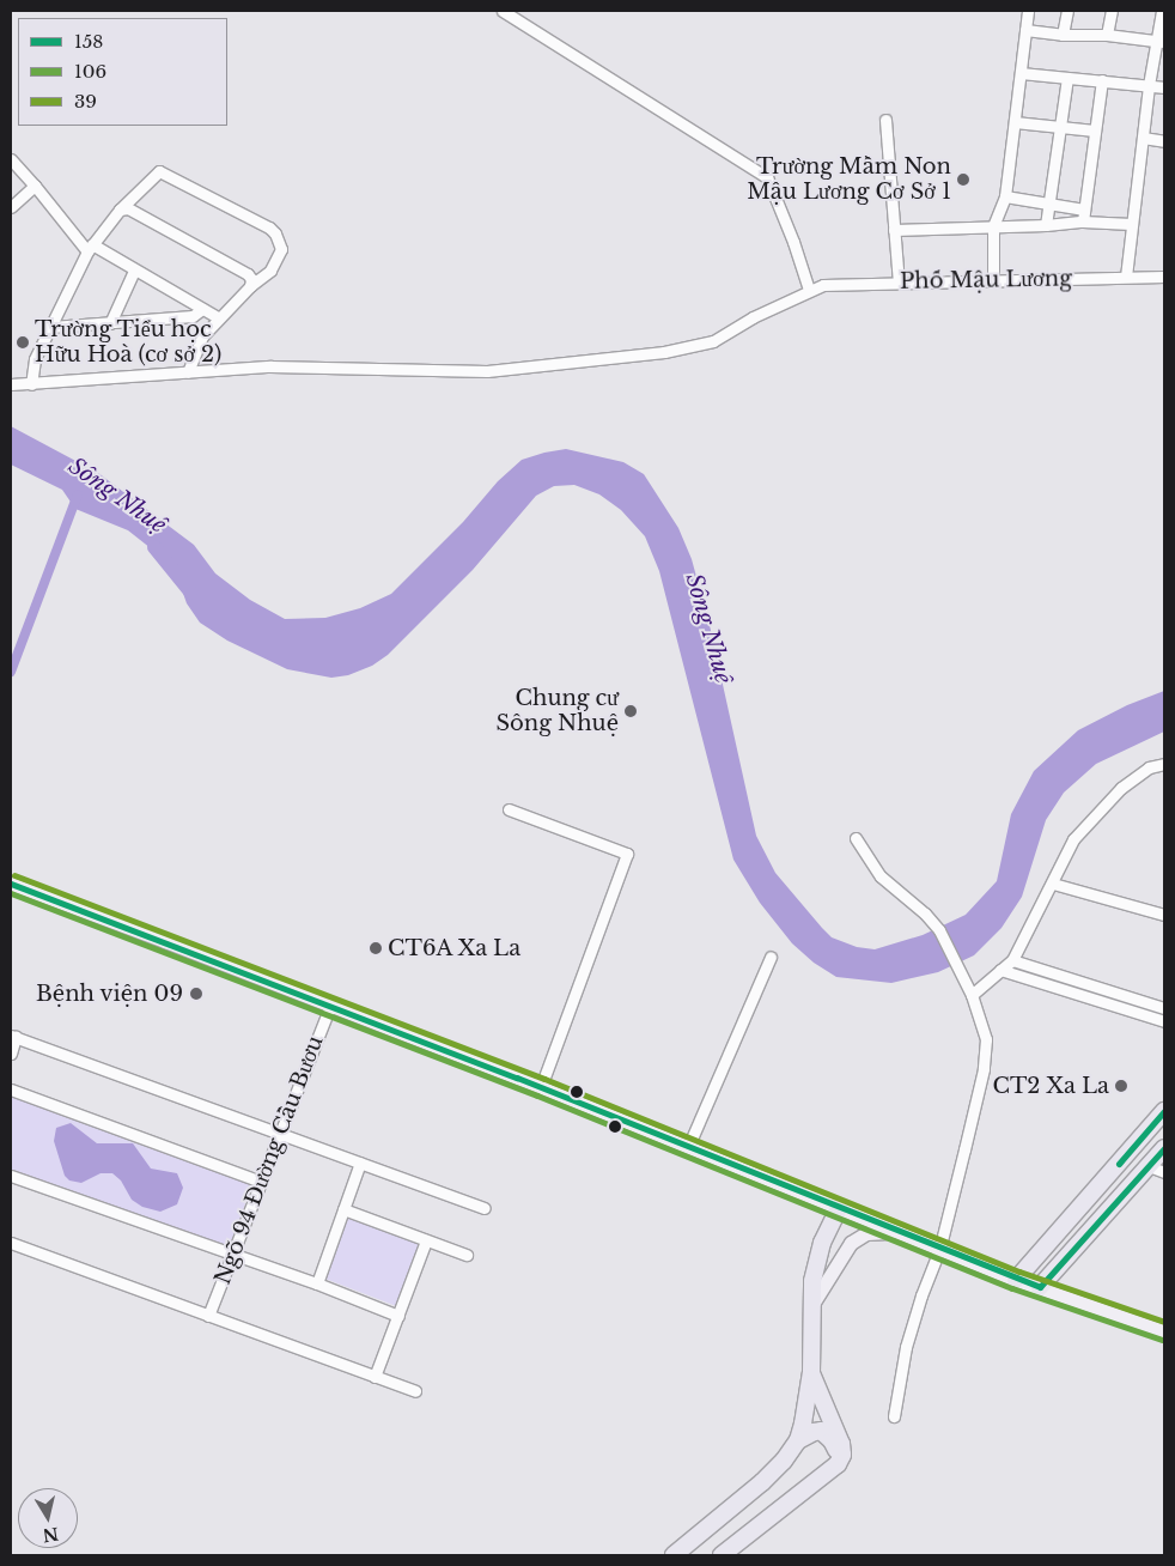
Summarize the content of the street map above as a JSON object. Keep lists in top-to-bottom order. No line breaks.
{"streets":{"street":["Phố Mậu Lương","Ngõ 94 Đường Cầu Bươu"]},"water":["Sông Nhuệ"],"places":["Trường Mầm Non Mậu Lương Cơ Sở 1","Trường Tiểu học Hữu Hoà (cơ sở 2)","Chung cư Sông Nhuệ","CT6A Xa La","Bệnh viện 09","CT2 Xa La"],"lines":["transit line 39","transit line 158","transit line 106"],"legend":["158","106","39"],"north":"bottom"}
